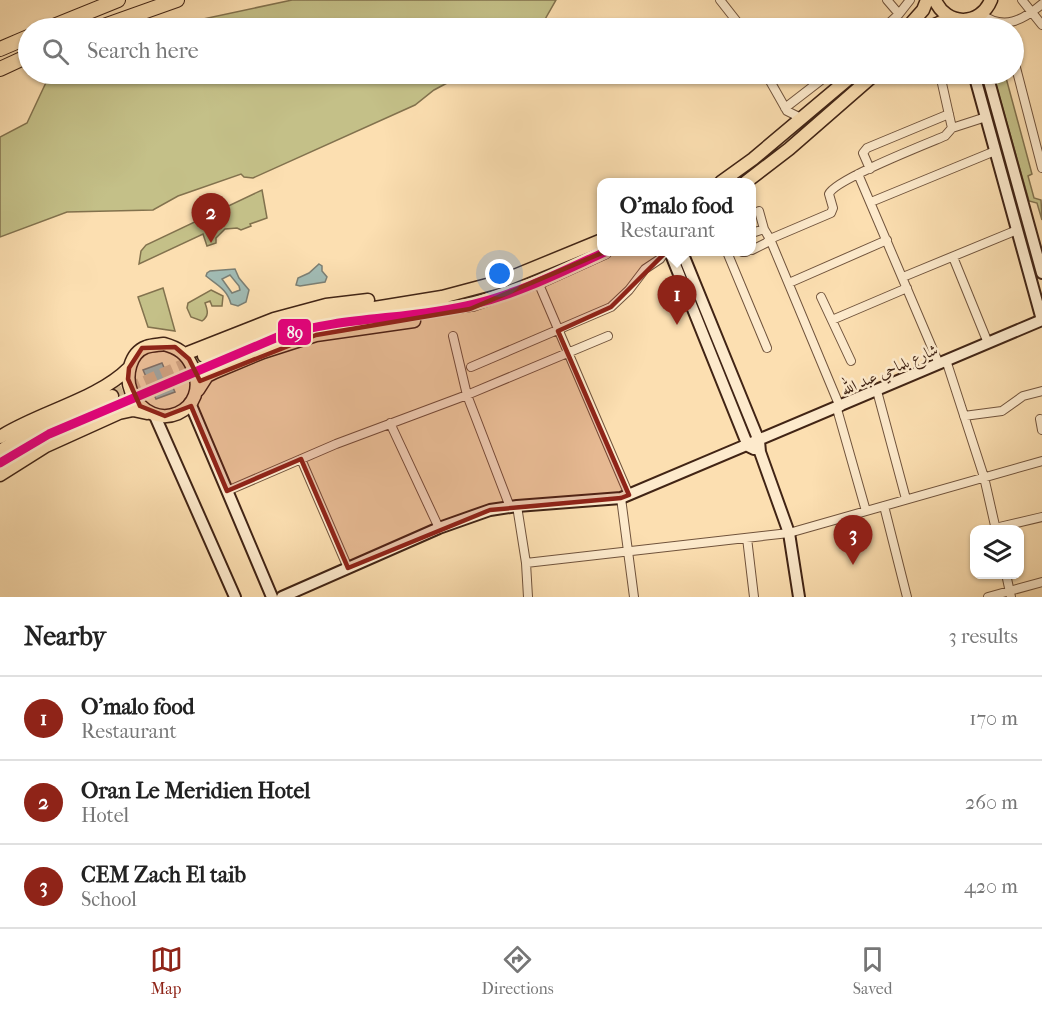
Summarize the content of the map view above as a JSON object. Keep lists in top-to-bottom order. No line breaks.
{"streets":{"main road":["شارع بلماحي عبد الله"]},"lines":["transit line 89"],"page":{"search":"Search here","popup":["O'malo food","Restaurant"],"pins":["2","1","3"],"heading":["Nearby","3 results"],"list":[{"mark":"1","name":"O'malo food","note":"Restaurant","value":"170 m"},{"mark":"2","name":"Oran Le Meridien Hotel","note":"Hotel","value":"260 m"},{"mark":"3","name":"CEM Zach El taib","note":"School","value":"420 m"}],"nav":["Map","Directions","Saved"]}}
